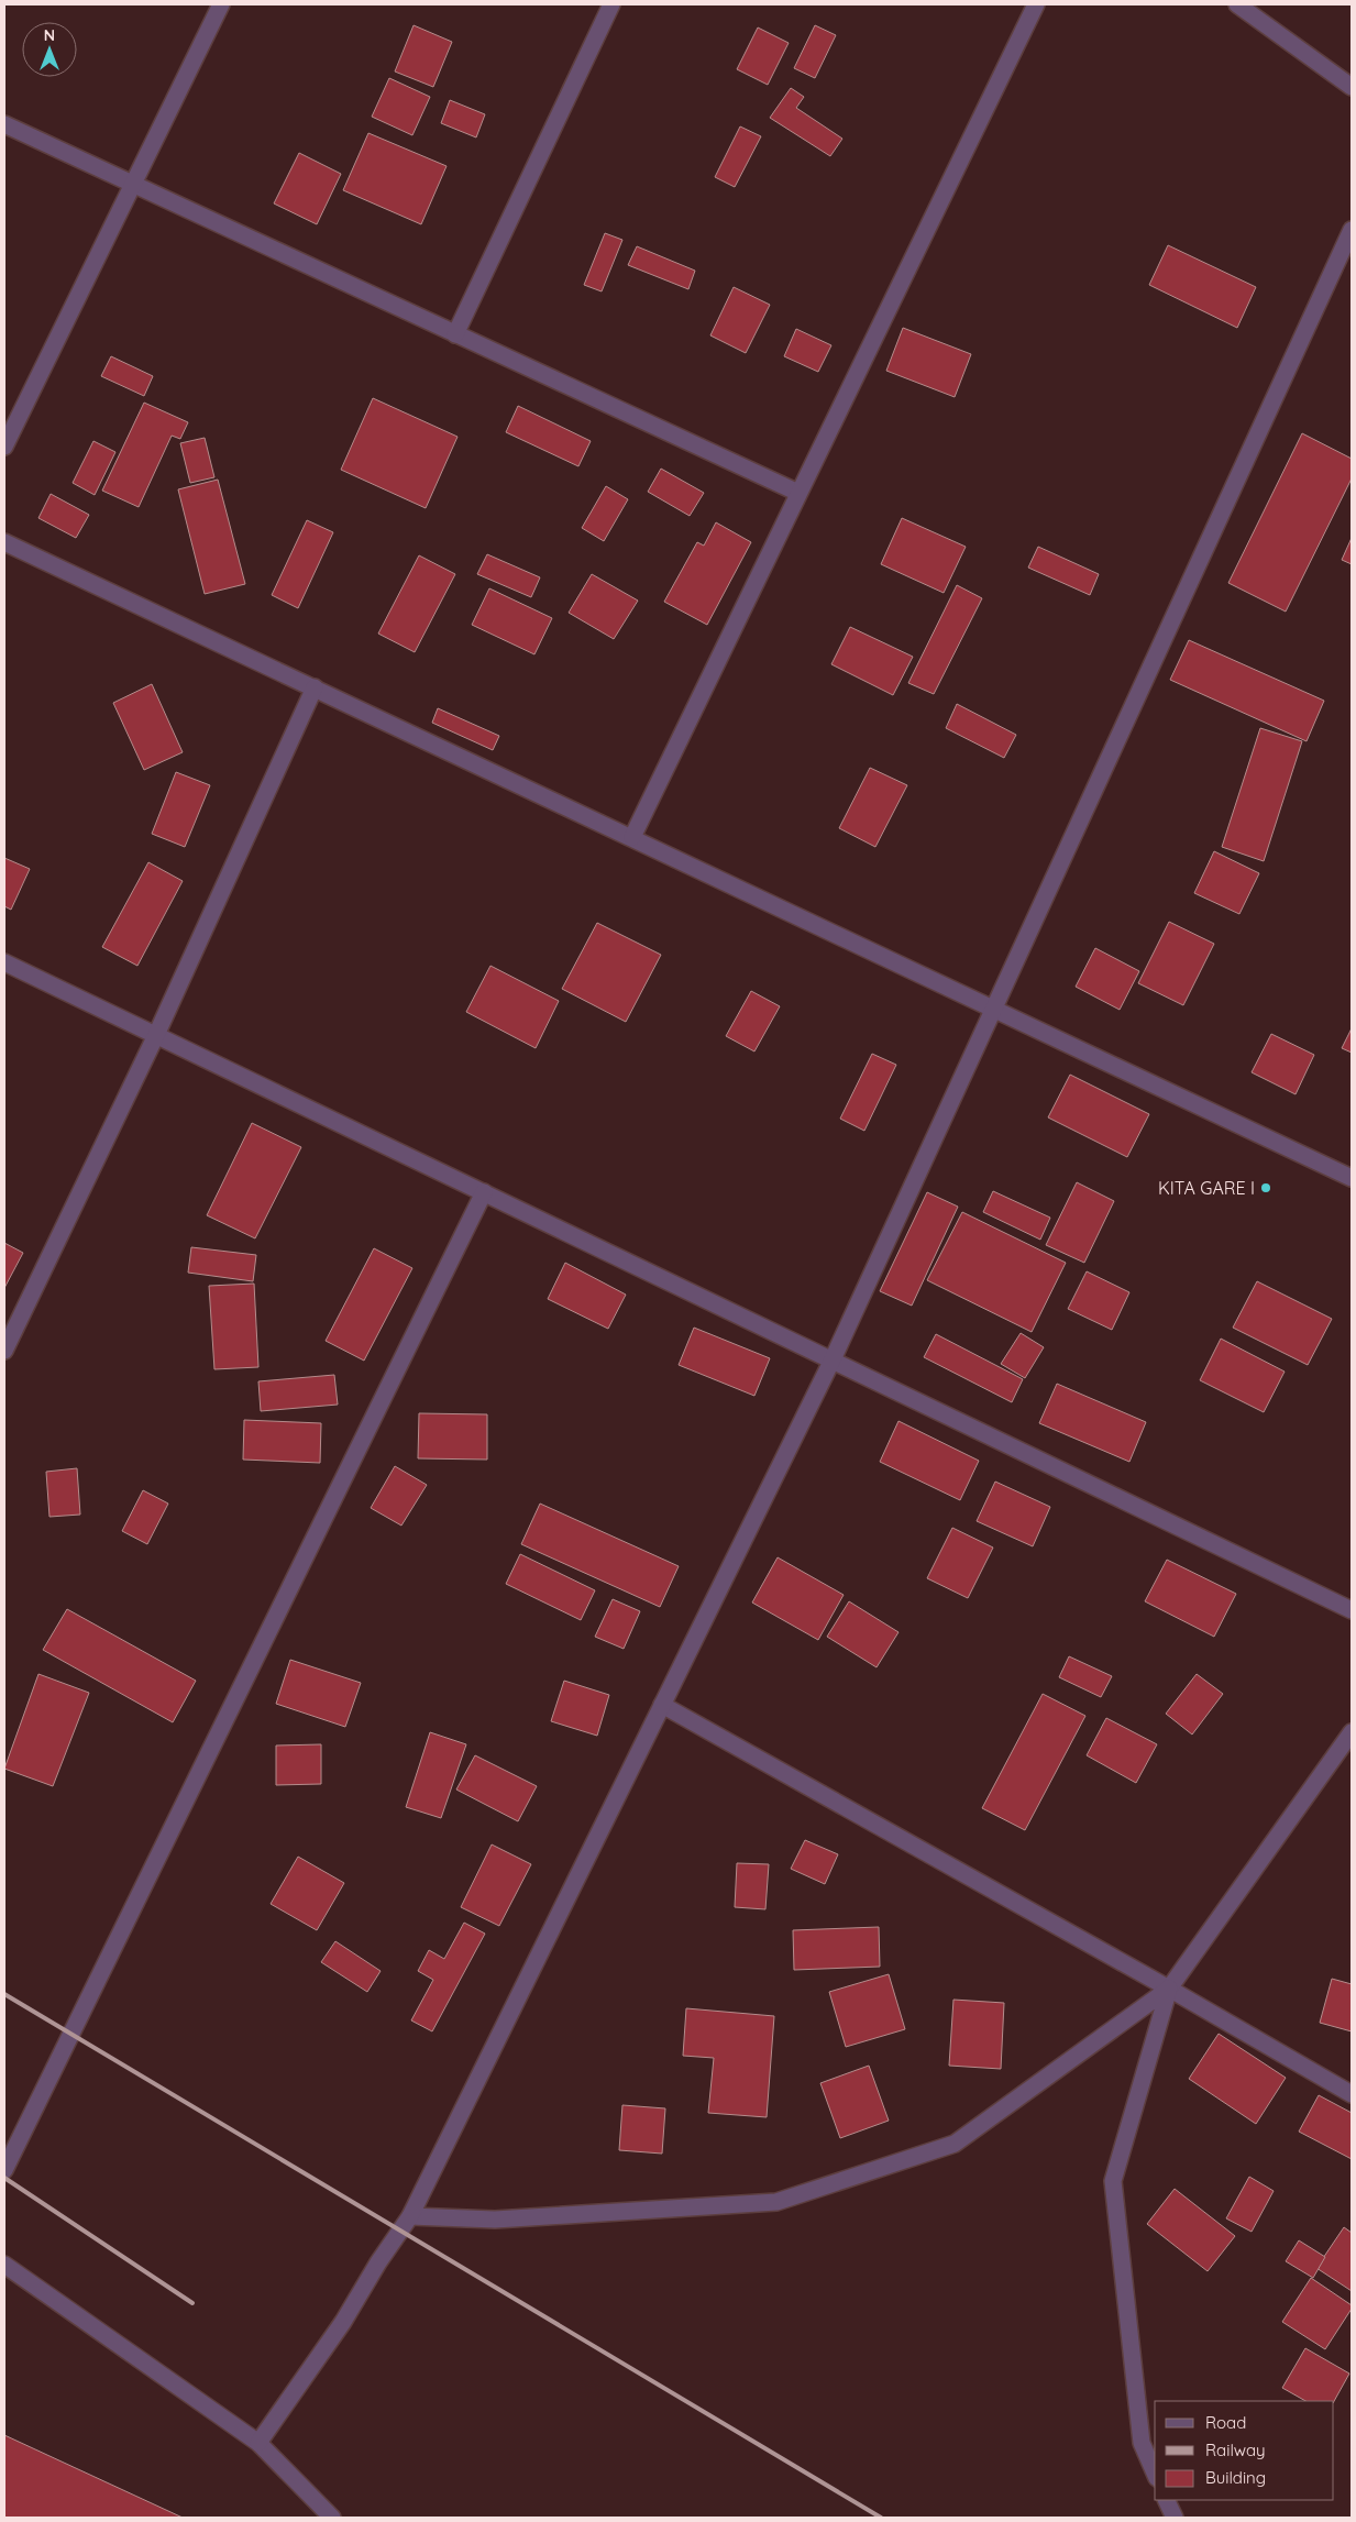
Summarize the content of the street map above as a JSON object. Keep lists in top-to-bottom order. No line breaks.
{"places":["KITA GARE I"],"legend":["Road","Railway","Building"],"north":"top"}
